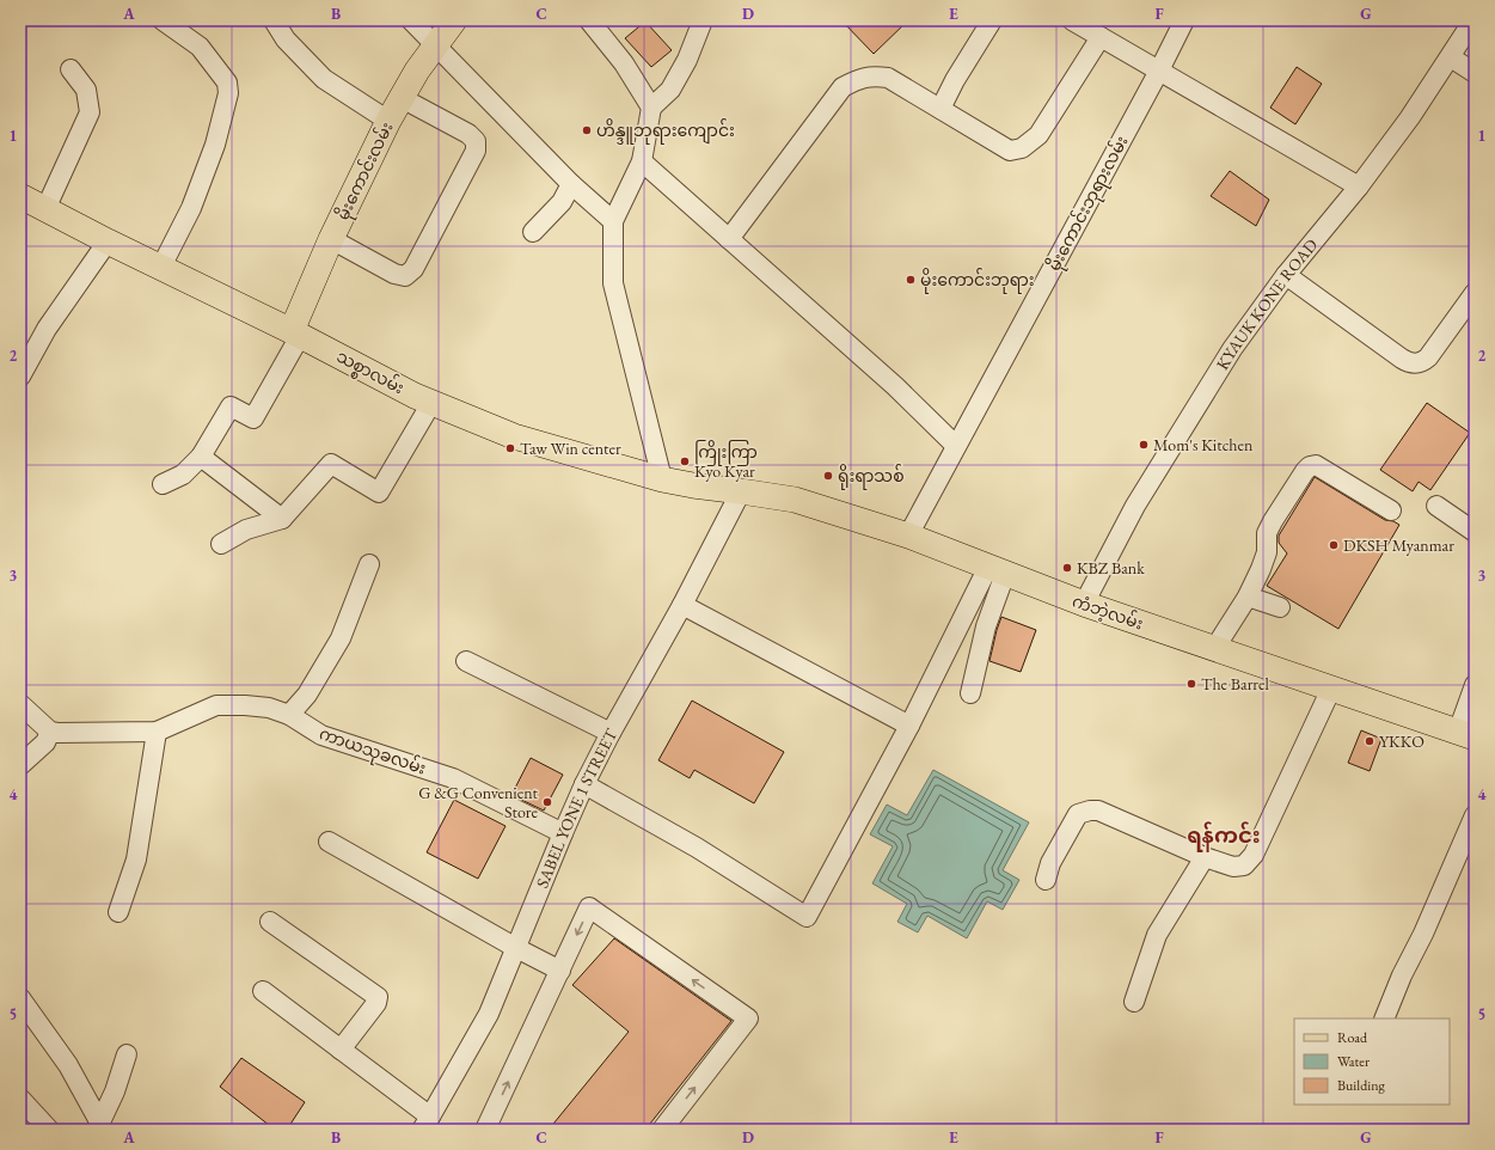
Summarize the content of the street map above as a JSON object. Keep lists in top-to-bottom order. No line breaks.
{"streets":{"main road":["မိုးကောင်းလမ်း","သစ္စာလမ်း","ကံဘဲ့လမ်း"],"street":["မိုးကောင်းဘုရားလမ်း","KYAUK KONE ROAD","ကာယသုခလမ်း","SABEL YONE 1 STREET"]},"crossings":[["မိုးကောင်းလမ်း","သစ္စာလမ်း"],["မိုးကောင်းဘုရားလမ်း","ကံဘဲ့လမ်း"],["KYAUK KONE ROAD","ကံဘဲ့လမ်း"],["သစ္စာလမ်း","ကံဘဲ့လမ်း"],["သစ္စာလမ်း","SABEL YONE 1 STREET"],["ကံဘဲ့လမ်း","SABEL YONE 1 STREET"],["ကာယသုခလမ်း","SABEL YONE 1 STREET"]],"districts":["ရန်ကင်း"],"places":["ဟိန္ဒူဘုရားကျောင်း","မိုးကောင်းဘုရား","Mom's Kitchen","Taw Win center","ကြိုးကြာ Kyo Kyar","ရိုးရာသစ်","DKSH Myanmar","KBZ Bank","The Barrel","YKKO","G &G Convenient Store"],"legend":["Road","Water","Building"],"grid":{"columns":["A","B","C","D","E","F","G"],"rows":["1","2","3","4","5"]}}
